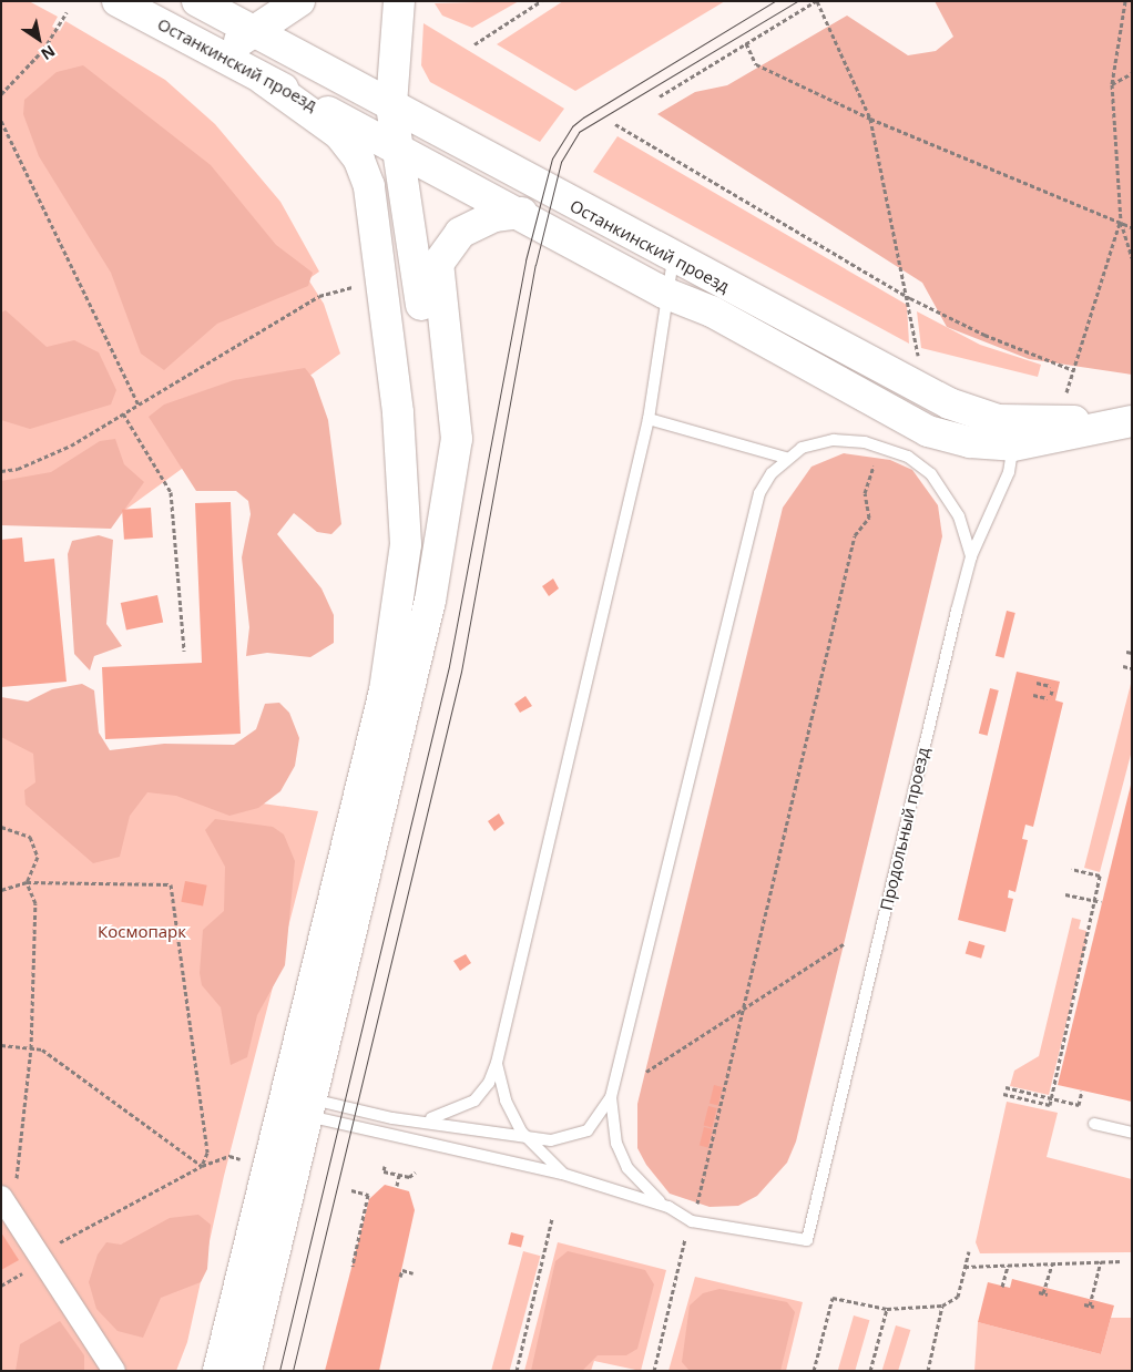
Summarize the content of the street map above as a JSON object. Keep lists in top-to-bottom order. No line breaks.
{"streets":{"street":["Останкинский проезд"],"lane":["Продольный проезд"]},"crossings":[["Останкинский проезд","Продольный проезд"]],"parks":["Космопарк"],"north":"bottom right"}
